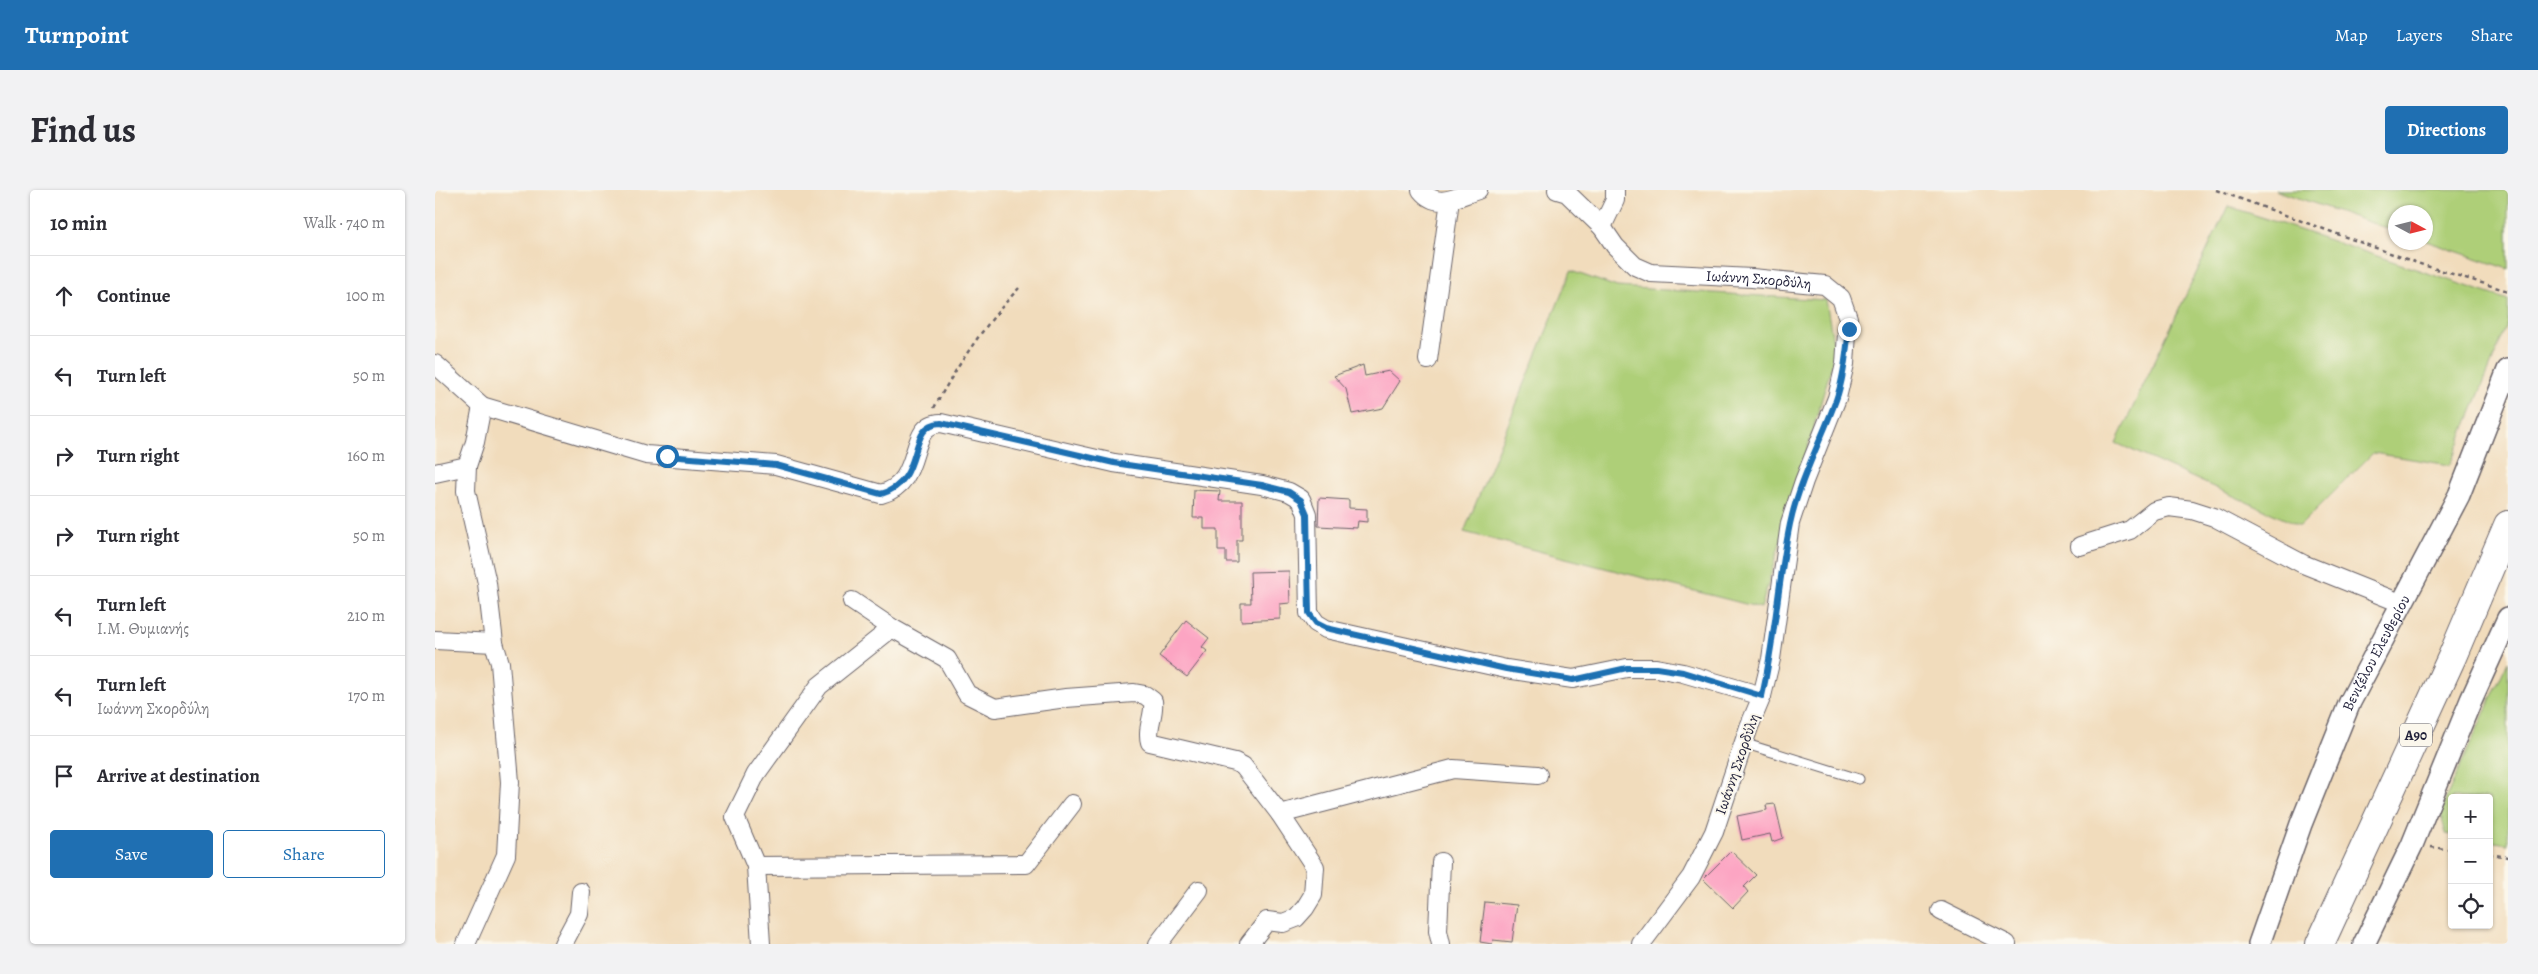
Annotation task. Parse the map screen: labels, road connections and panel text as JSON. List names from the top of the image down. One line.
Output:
{"streets":{"highway":["Α90"],"street":["Ιωάννη Σκορδύλη","Βενιζέλου Ελευθερίου"]},"north":"right","page":{"header":"Turnpoint","nav":["Map","Layers","Share"],"title":"Find us","buttons":["Directions",["Save","Share"]],"heading":["10 min","Walk · 740 m"],"list":[["Continue","100 m"],["Turn left","50 m"],["Turn right","160 m"],["Turn right","50 m"],["Turn left","Ι.Μ. Θυμιανής","210 m"],["Turn left","Ιωάννη Σκορδύλη","170 m"],"Arrive at destination"],"map_buttons":["+","−"]}}
